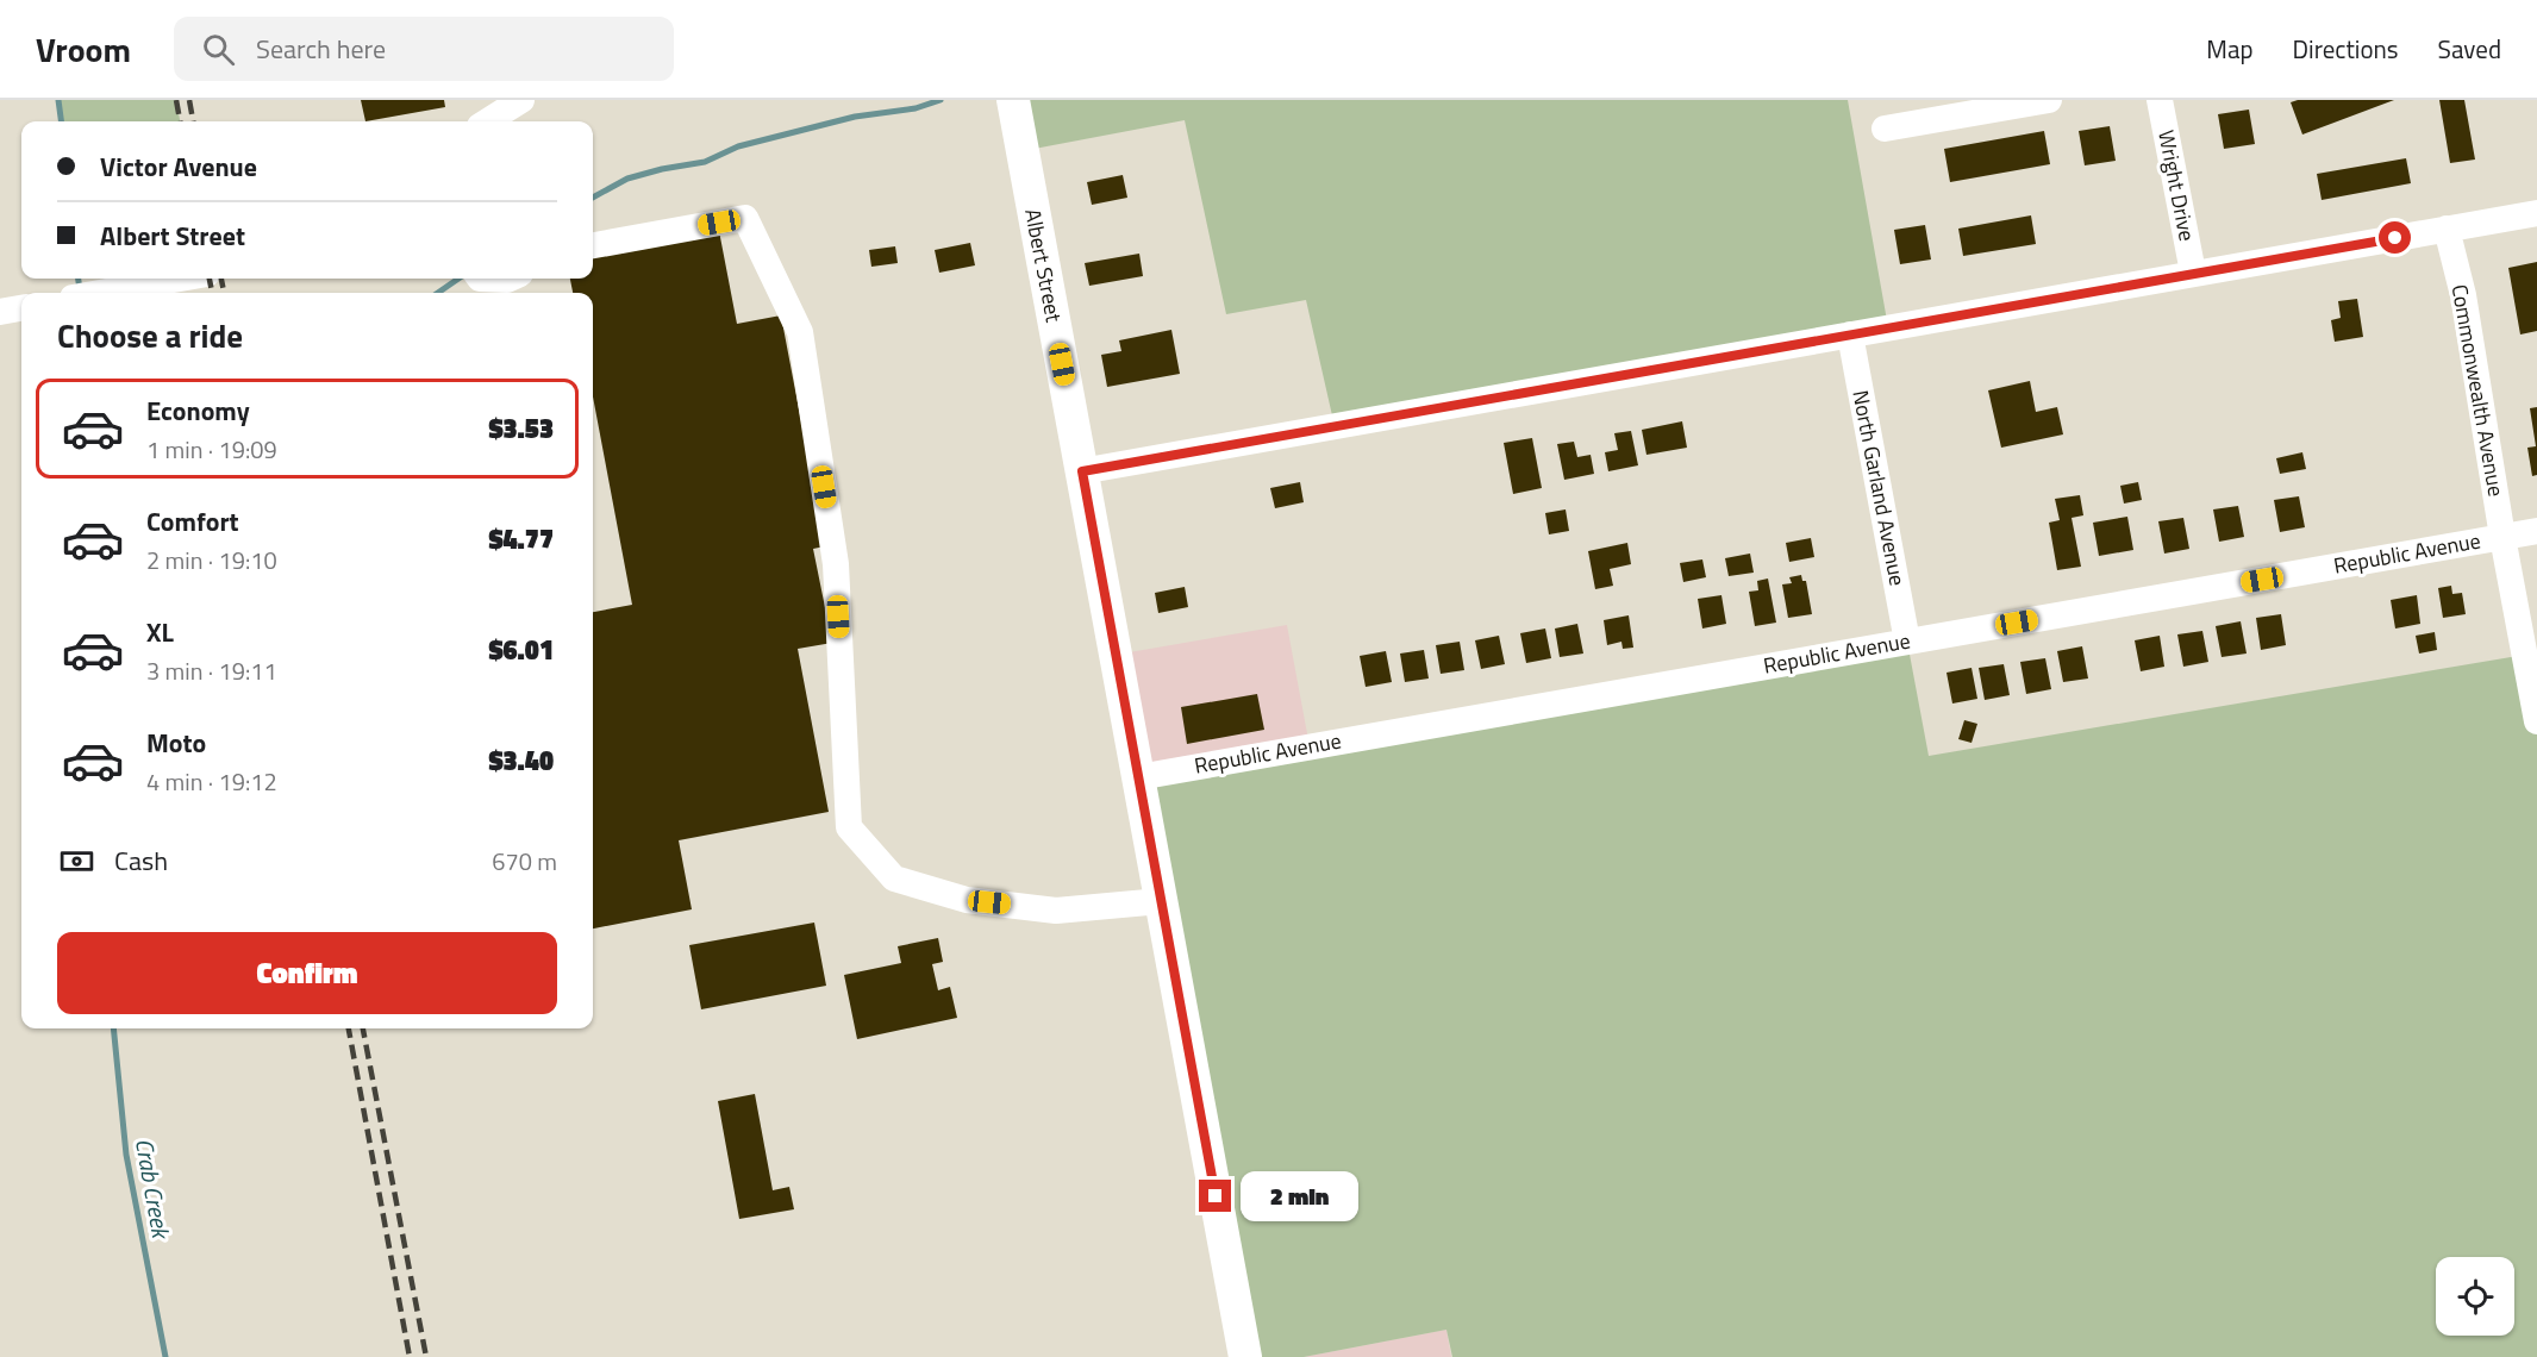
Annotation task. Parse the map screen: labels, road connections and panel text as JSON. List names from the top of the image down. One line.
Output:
{"streets":{"main road":["Albert Street"],"street":["Wright Drive","Commonwealth Avenue","North Garland Avenue","Republic Avenue"]},"crossings":[["Albert Street","Republic Avenue"],["Commonwealth Avenue","Republic Avenue"],["North Garland Avenue","Republic Avenue"]],"water":["Crab Creek"],"page":{"header":"Vroom","search":"Search here","nav":["Map","Directions","Saved"],"banner":["Victor Avenue","Albert Street"],"heading":"Choose a ride","list":[{"name":"Economy","note":"1 min · 19:09","value":"$3.53"},{"name":"Comfort","note":"2 min · 19:10","value":"$4.77"},{"name":"XL","note":"3 min · 19:11","value":"$6.01"},{"name":"Moto","note":"4 min · 19:12","value":"$3.40"}],"pay":["Cash","670 m"],"buttons":"Confirm","bubble":"2 min"}}
